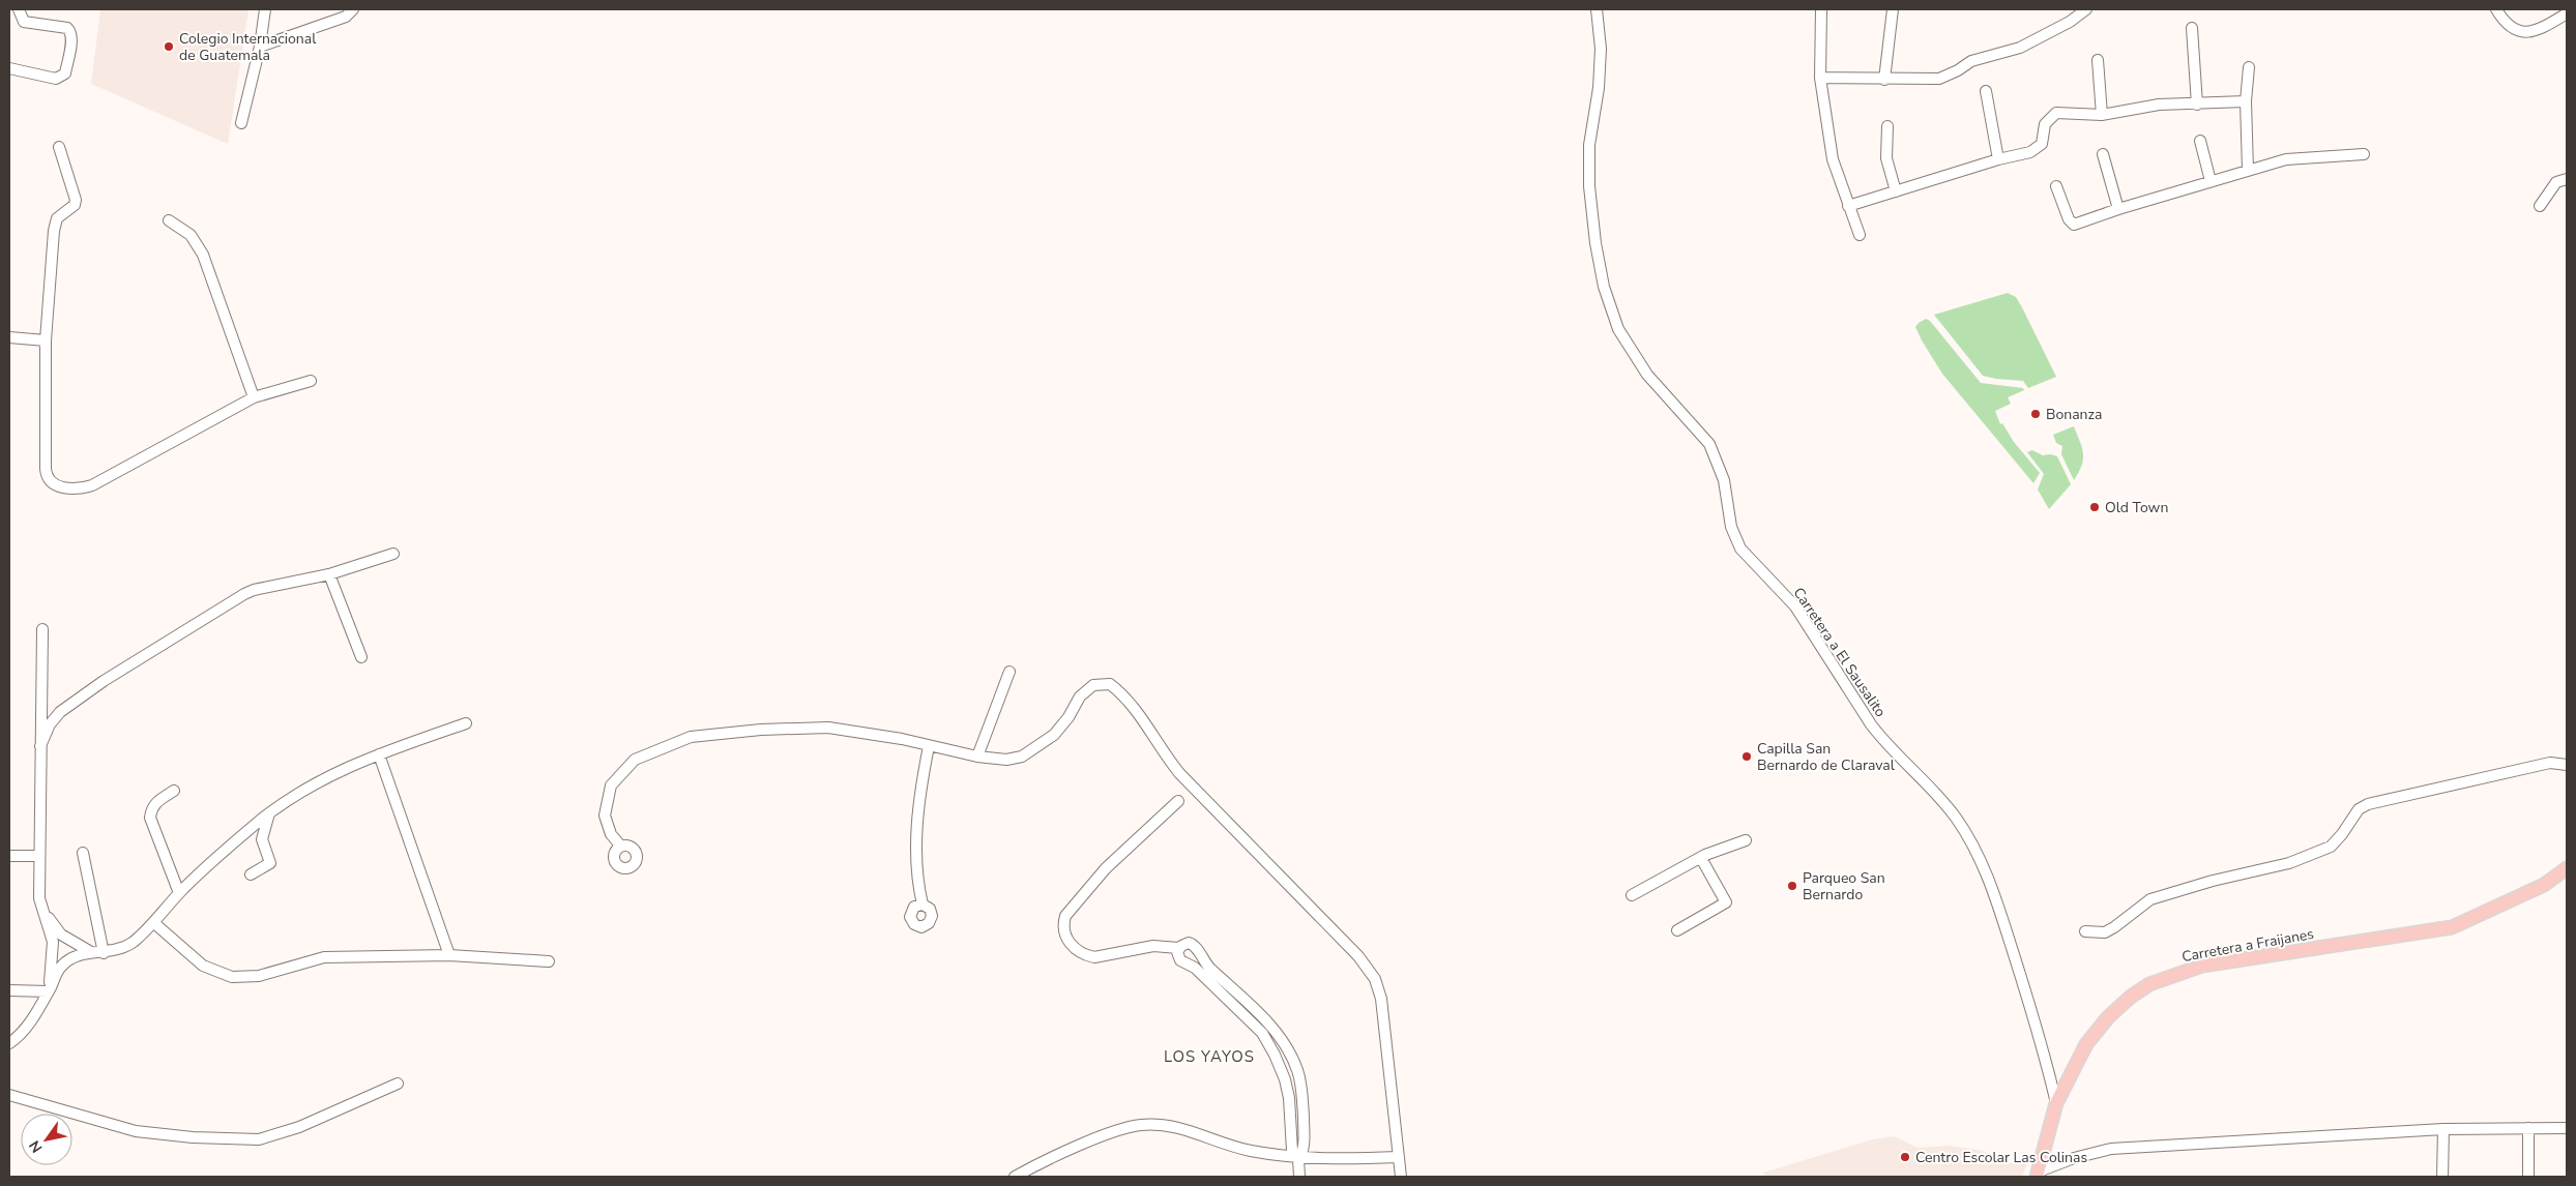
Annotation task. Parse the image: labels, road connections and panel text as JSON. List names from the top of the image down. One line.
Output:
{"streets":{"main road":["Carretera a Fraijanes"],"street":["Carretera a El Sausalito"]},"crossings":[["Carretera a El Sausalito","Carretera a Fraijanes"]],"districts":["LOS YAYOS"],"places":["Colegio Internacional de Guatemala","Bonanza","Old Town","Capilla San Bernardo de Claraval","Parqueo San Bernardo","Centro Escolar Las Colinas"],"north":"bottom left"}
